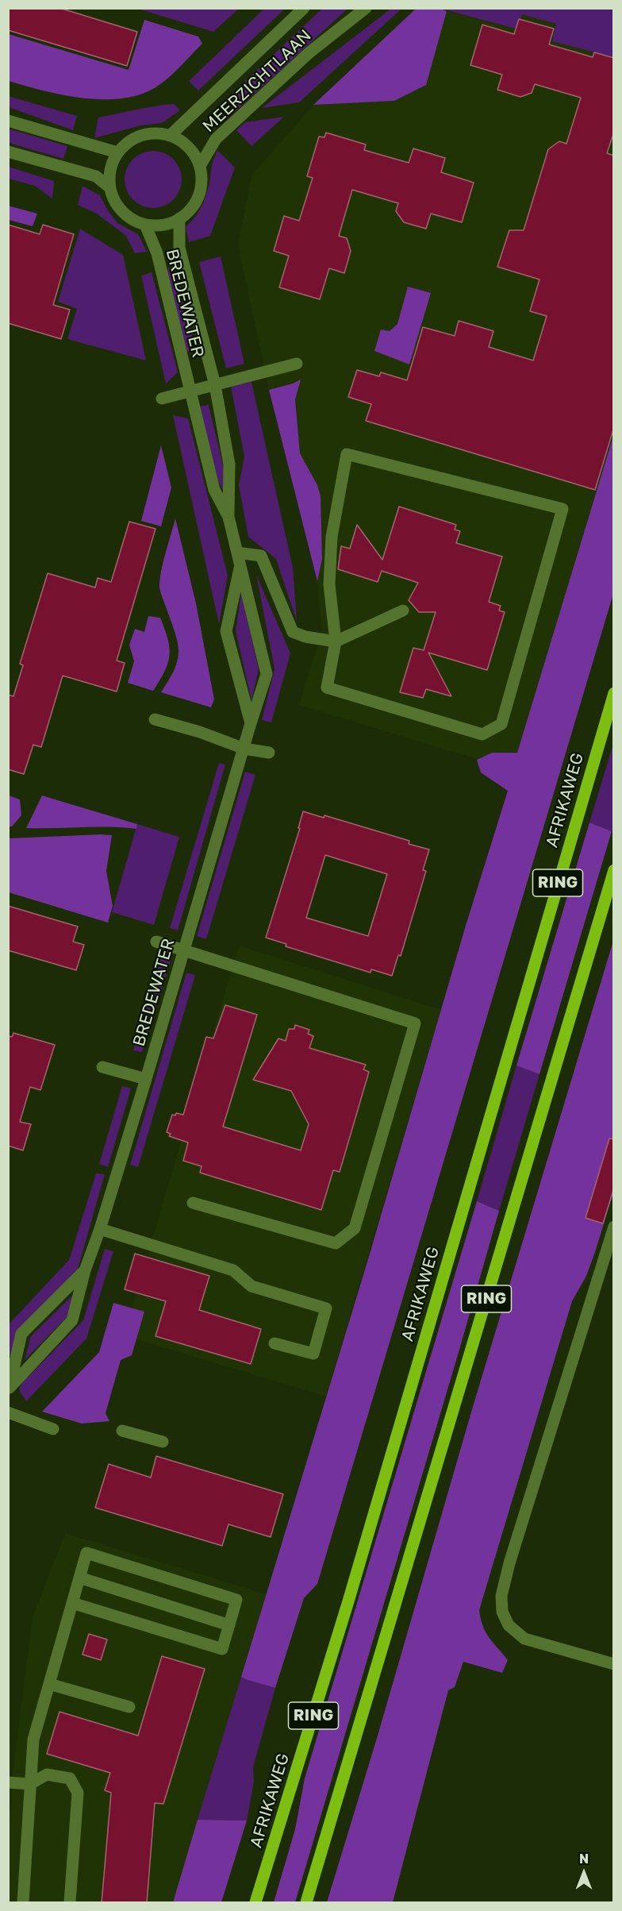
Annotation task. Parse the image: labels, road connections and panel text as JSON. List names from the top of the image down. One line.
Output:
{"streets":{"main road":["AFRIKAWEG","RING"],"street":["MEERZICHTLAAN","BREDEWATER"]},"crossings":[["MEERZICHTLAAN","BREDEWATER"]],"north":"top"}
